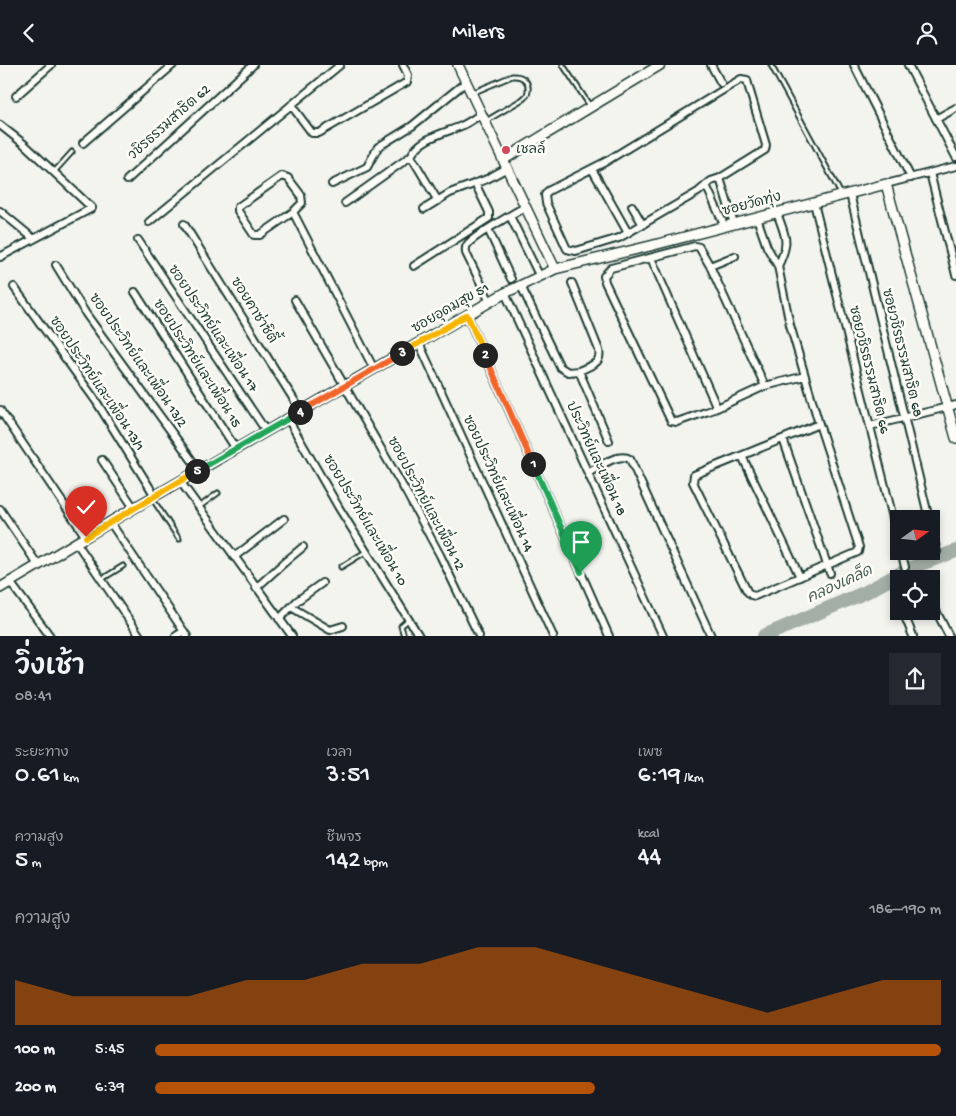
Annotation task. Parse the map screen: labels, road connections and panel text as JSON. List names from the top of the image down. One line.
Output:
{"streets":{"street":["วชิรธรรมสาธิต 62","ซอยวัดทุ่ง","ซอยอุดมสุข 51","ซอยคาซ่าซิตี้","ซอยประวิทย์และเพื่อน 17","ซอยวชิรธรรมสาธิต 68","ซอยประวิทย์และเพื่อน 13/2","ซอยประวิทย์และเพื่อน 15","ซอยวชิรธรรมสาธิต 66","ซอยประวิทย์และเพื่อน 13/1","ประวิทย์และเพื่อน 18","ซอยประวิทย์และเพื่อน 14","ซอยประวิทย์และเพื่อน 12","ซอยประวิทย์และเพื่อน 10"]},"crossings":[["ซอยวัดทุ่ง","ซอยอุดมสุข 51"],["ซอยวัดทุ่ง","ซอยวชิรธรรมสาธิต 68"],["ซอยวัดทุ่ง","ซอยวชิรธรรมสาธิต 66"],["ซอยอุดมสุข 51","ซอยคาซ่าซิตี้"],["ซอยอุดมสุข 51","ซอยประวิทย์และเพื่อน 17"],["ซอยอุดมสุข 51","ซอยประวิทย์และเพื่อน 13/2"],["ซอยอุดมสุข 51","ซอยประวิทย์และเพื่อน 15"],["ซอยอุดมสุข 51","ซอยประวิทย์และเพื่อน 13/1"],["ซอยอุดมสุข 51","ประวิทย์และเพื่อน 18"],["ซอยอุดมสุข 51","ซอยประวิทย์และเพื่อน 14"],["ซอยอุดมสุข 51","ซอยประวิทย์และเพื่อน 12"],["ซอยอุดมสุข 51","ซอยประวิทย์และเพื่อน 10"]],"water":["คลองเคล็ด"],"places":["เชลล์"],"north":"right","page":{"header":"Milers","pins":["3","2","4","1","5"],"heading":["วิ่งเช้า","08:41"],"stats":[["ระยะทาง","0.61 km"],["เวลา","3:51"],["เพซ","6:19 /km"],["ความสูง","5 m"],["ชีพจร","142 bpm"],["kcal","44"]],"chart":["ความสูง","186–190 m"],"list":[{"name":"100 m","note":"5:45"},{"name":"200 m","note":"6:39"}]}}
